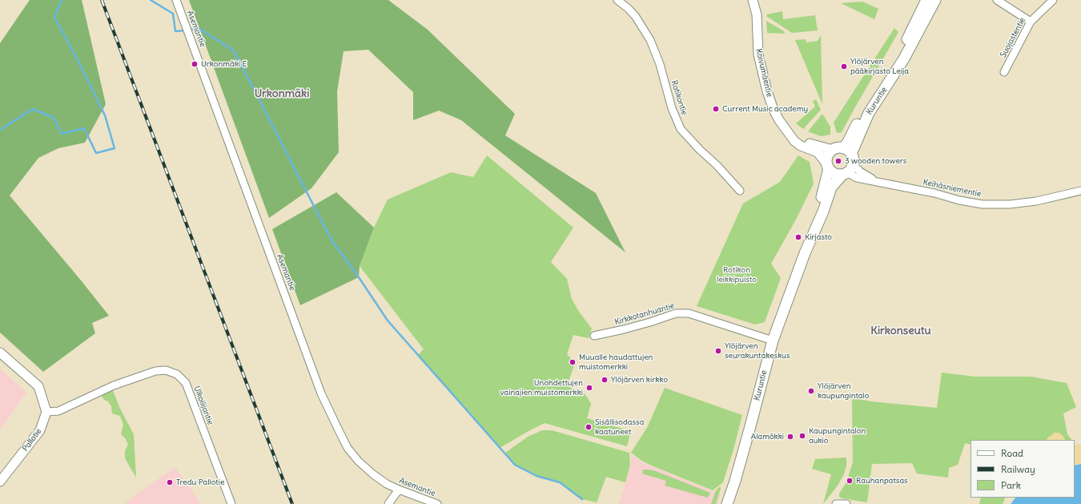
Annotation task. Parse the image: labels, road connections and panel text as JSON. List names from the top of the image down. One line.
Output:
{"streets":{"main road":["Kuruntie"],"street":["Asemantie","Suojastentie","Koivumäentie","Rotikontie","Keihäsniementie","Kirkkotanhuantie","Ulkoilijantie","Pallotie"]},"crossings":[["Koivumäentie","Kuruntie"],["Koivumäentie","Keihäsniementie"],["Kuruntie","Keihäsniementie"],["Kuruntie","Kirkkotanhuantie"],["Ulkoilijantie","Pallotie"]],"districts":["Urkonmäki","Kirkonseutu"],"parks":["Rotikon leikkipuisto"],"places":["Urkonmäki E","Ylöjärven pääkirjasto Leija","Current Music academy","3 wooden towers","Kirjasto","Ylöjärven seurakuntakeskus","Muualle haudattujen muistomerkki","Ylöjärven kirkko","Unohdettujen vainajien muistomerkki","Ylöjärven kaupungintalo","Sisällisodassa kaatuneet","Kaupungintalon aukio","Alamökki","Rauhanpatsas","Tredu Pallotie"],"legend":["Road","Railway","Park"]}
